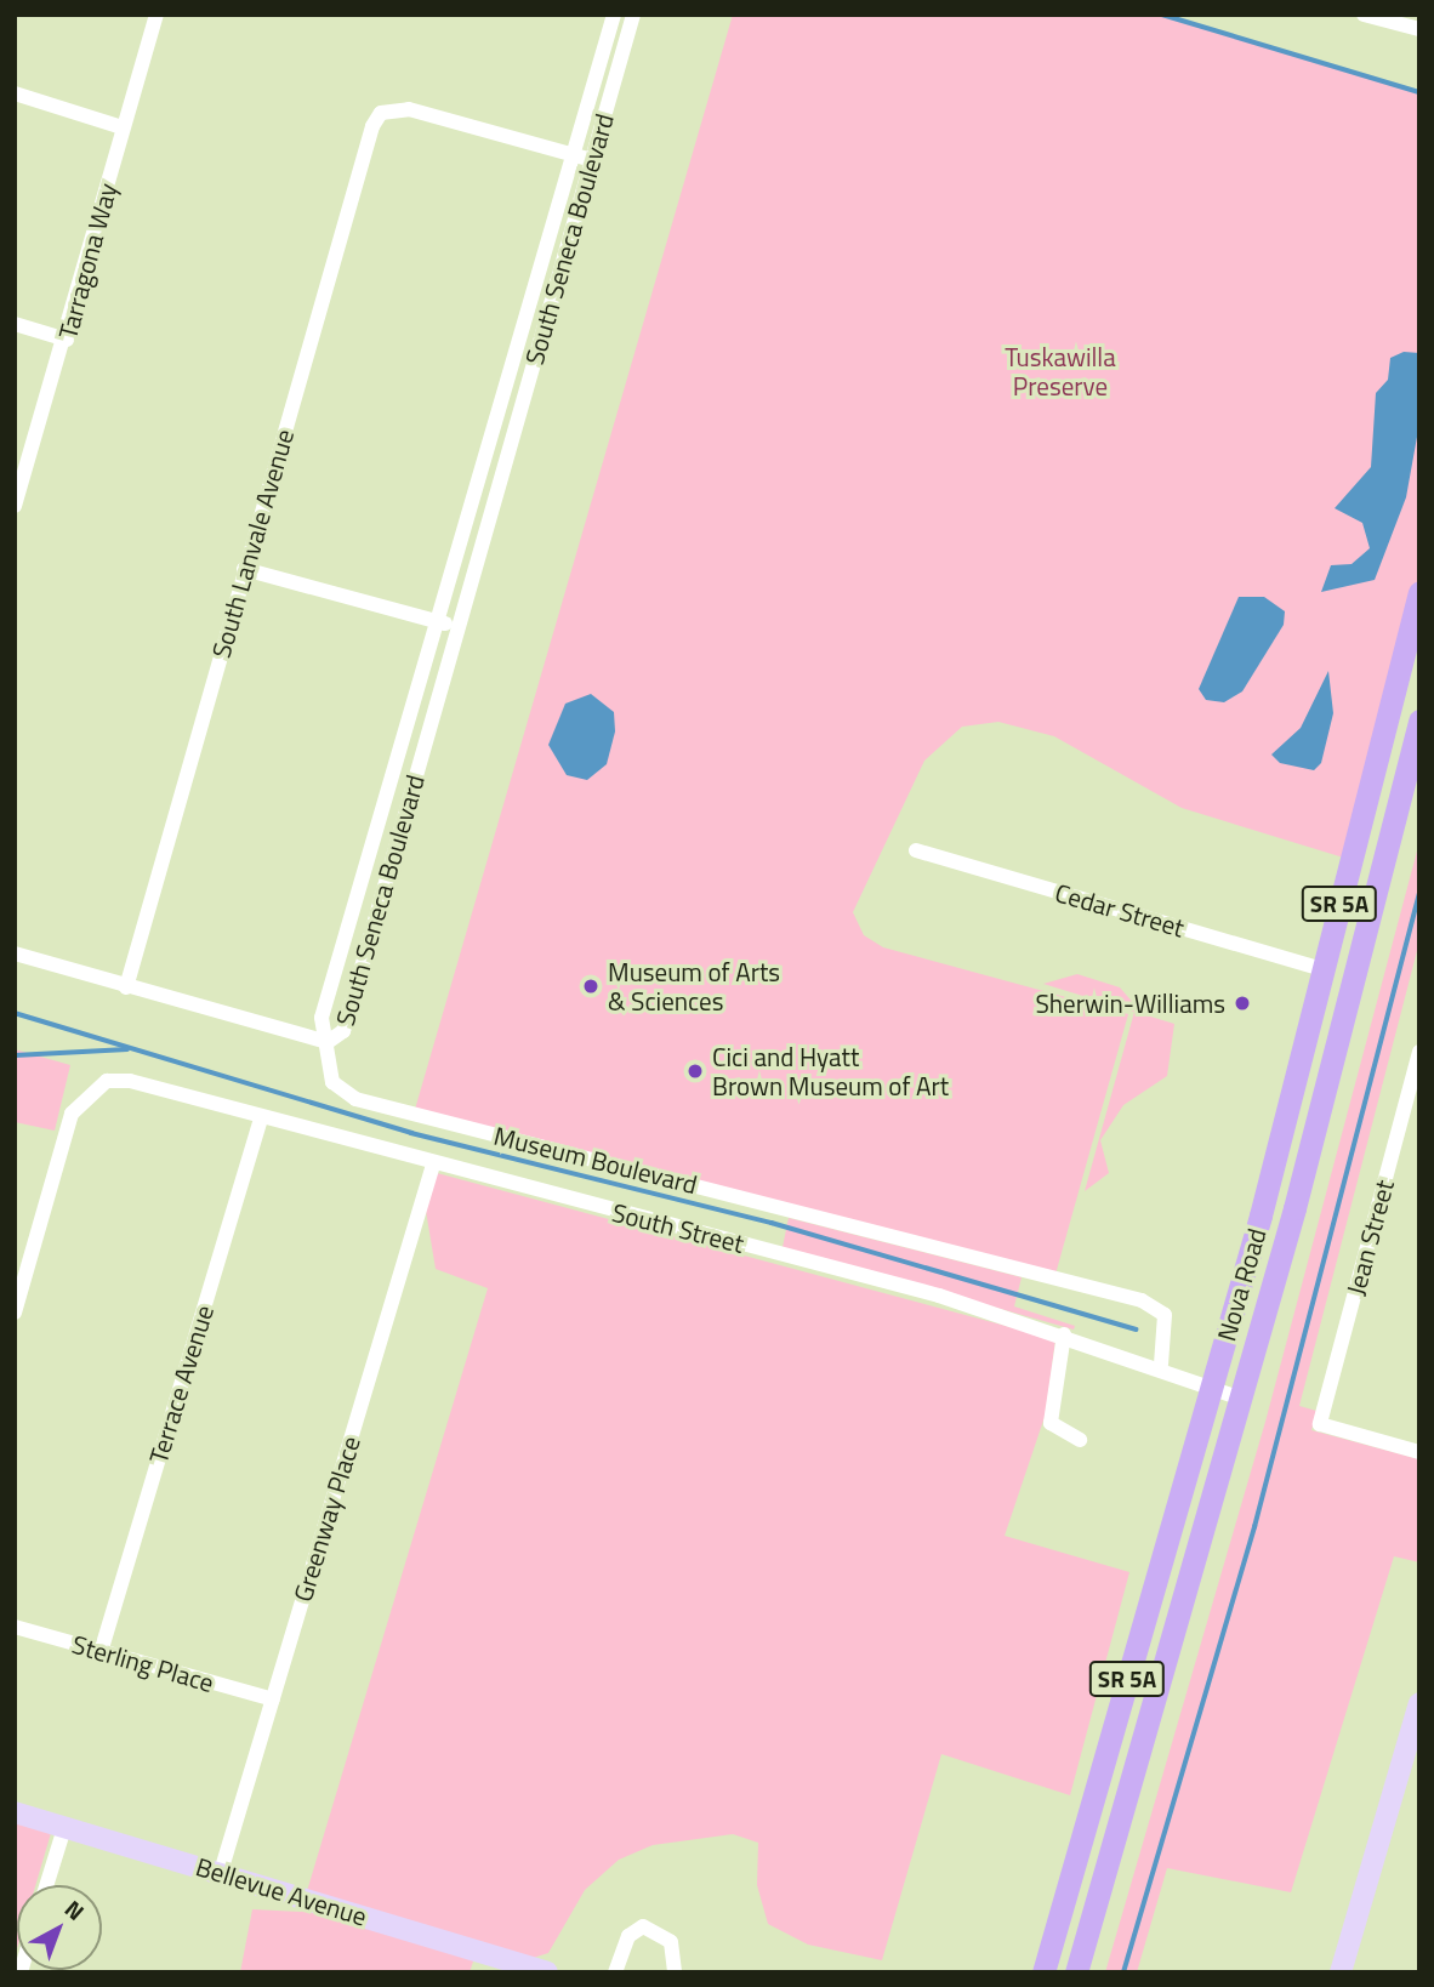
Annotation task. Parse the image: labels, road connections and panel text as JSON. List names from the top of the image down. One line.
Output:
{"streets":{"main road":["SR 5A","Nova Road"],"street":["South Seneca Boulevard","Tarragona Way","South Lanvale Avenue","Cedar Street","Museum Boulevard","South Street","Jean Street","Terrace Avenue","Greenway Place","Sterling Place","Bellevue Avenue"]},"crossings":[["South Seneca Boulevard","South Lanvale Avenue"],["South Seneca Boulevard","Museum Boulevard"],["Cedar Street","Nova Road"],["Museum Boulevard","South Street"],["South Street","Nova Road"],["South Street","Terrace Avenue"],["South Street","Greenway Place"],["Terrace Avenue","Sterling Place"],["Greenway Place","Sterling Place"],["Greenway Place","Bellevue Avenue"]],"parks":["Tuskawilla Preserve"],"places":["Museum of Arts & Sciences","Sherwin-Williams","Cici and Hyatt Brown Museum of Art"],"north":"top right"}
